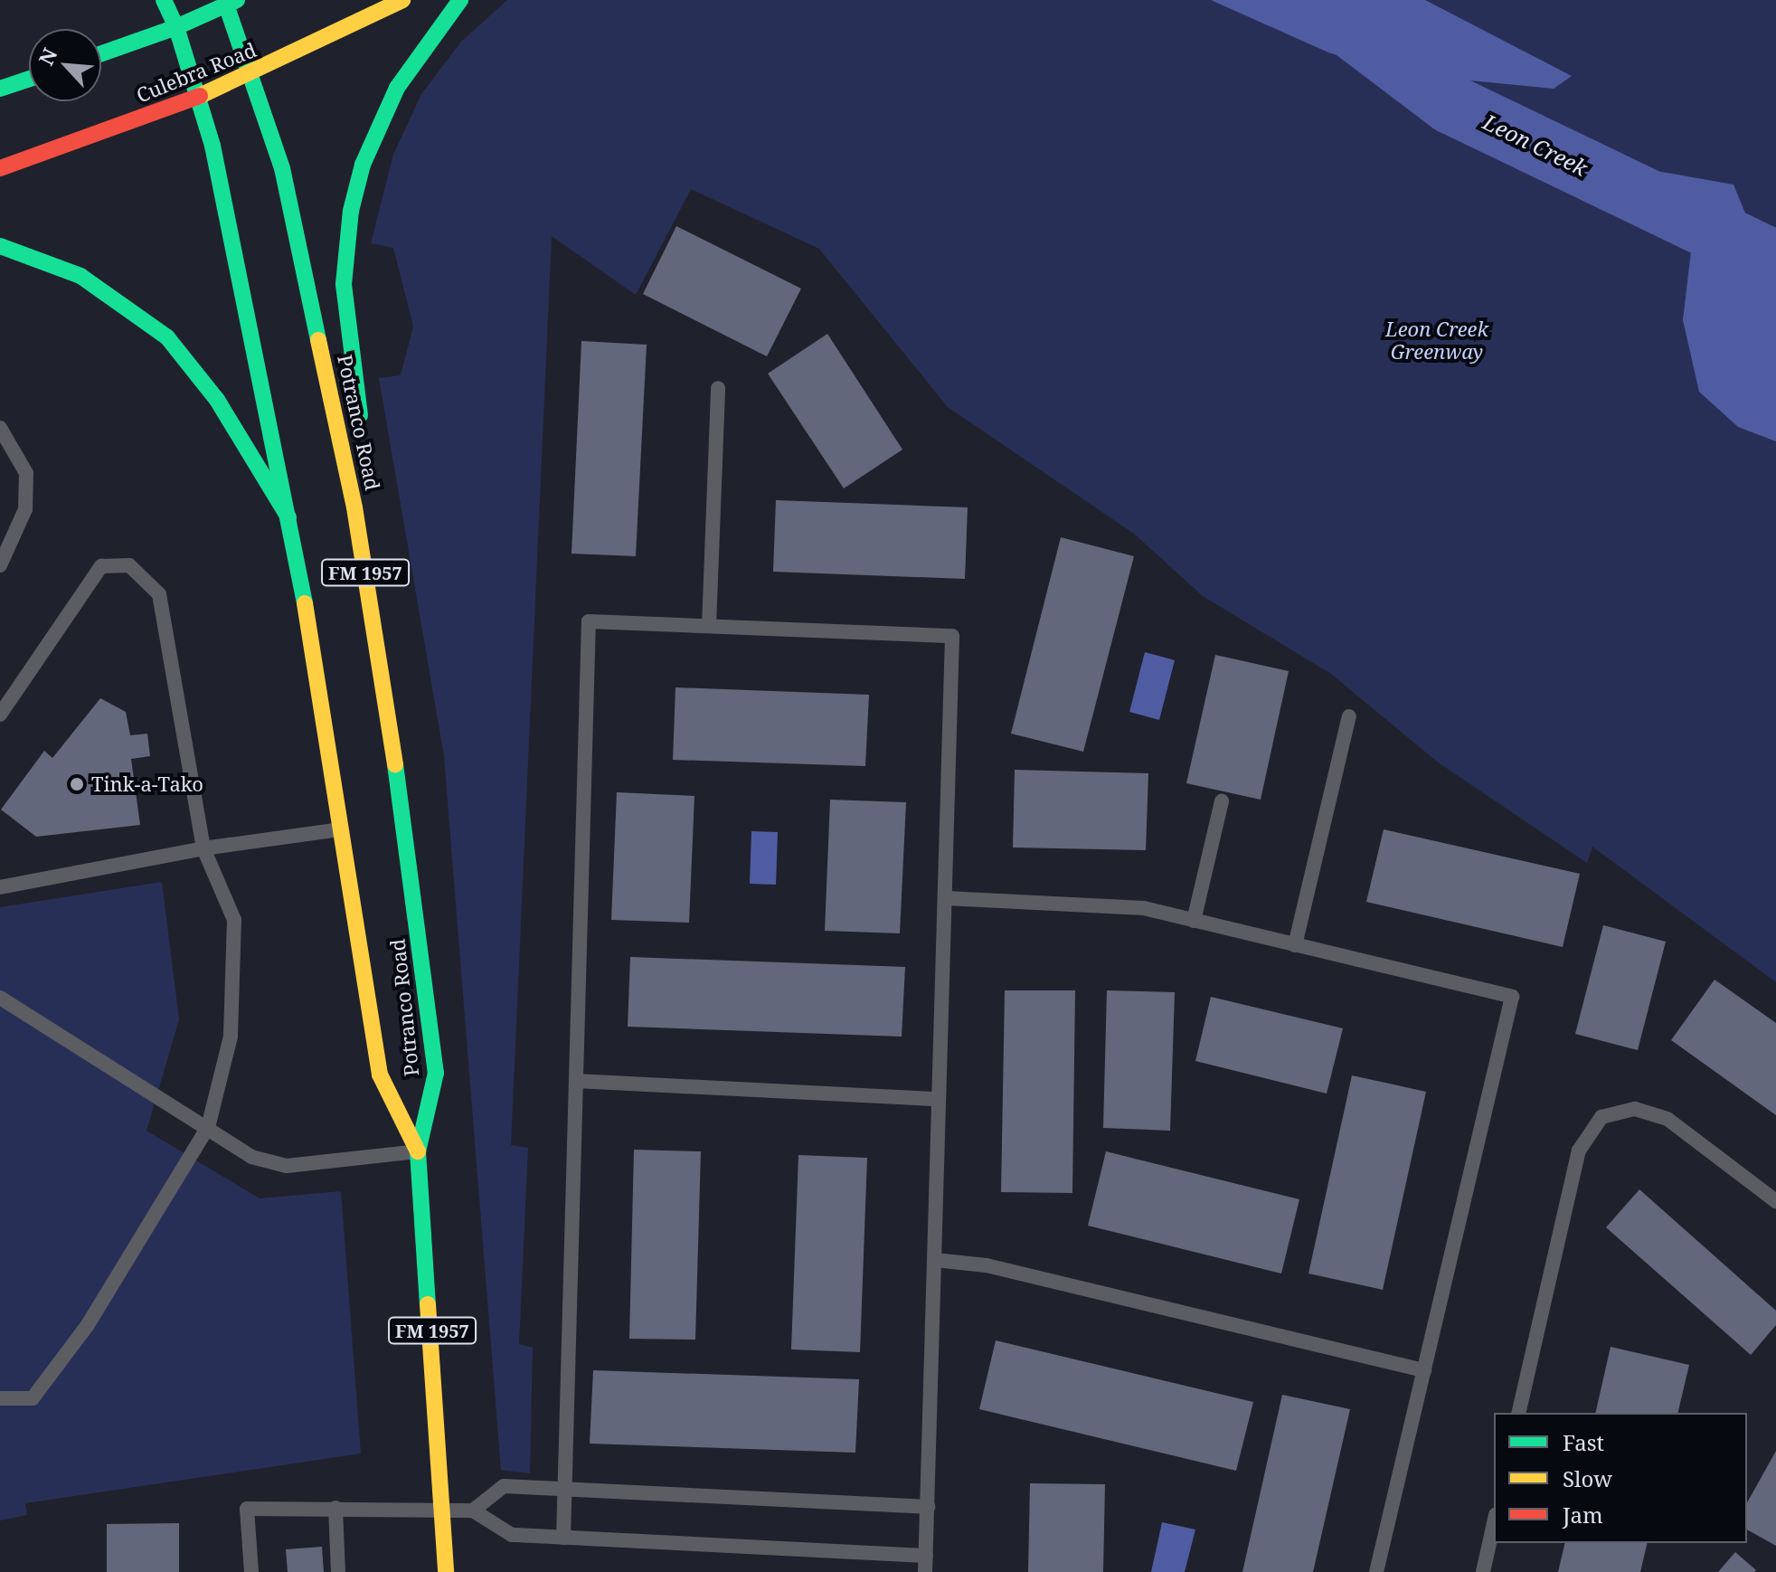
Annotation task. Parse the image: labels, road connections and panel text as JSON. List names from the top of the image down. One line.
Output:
{"streets":{"main road":["Culebra Road","Potranco Road","FM 1957"]},"crossings":[["Culebra Road","Potranco Road"],["Potranco Road","FM 1957"]],"water":["Leon Creek"],"parks":["Leon Creek Greenway"],"places":["Tink-a-Tako"],"legend":["Fast","Slow","Jam"],"north":"top left"}
